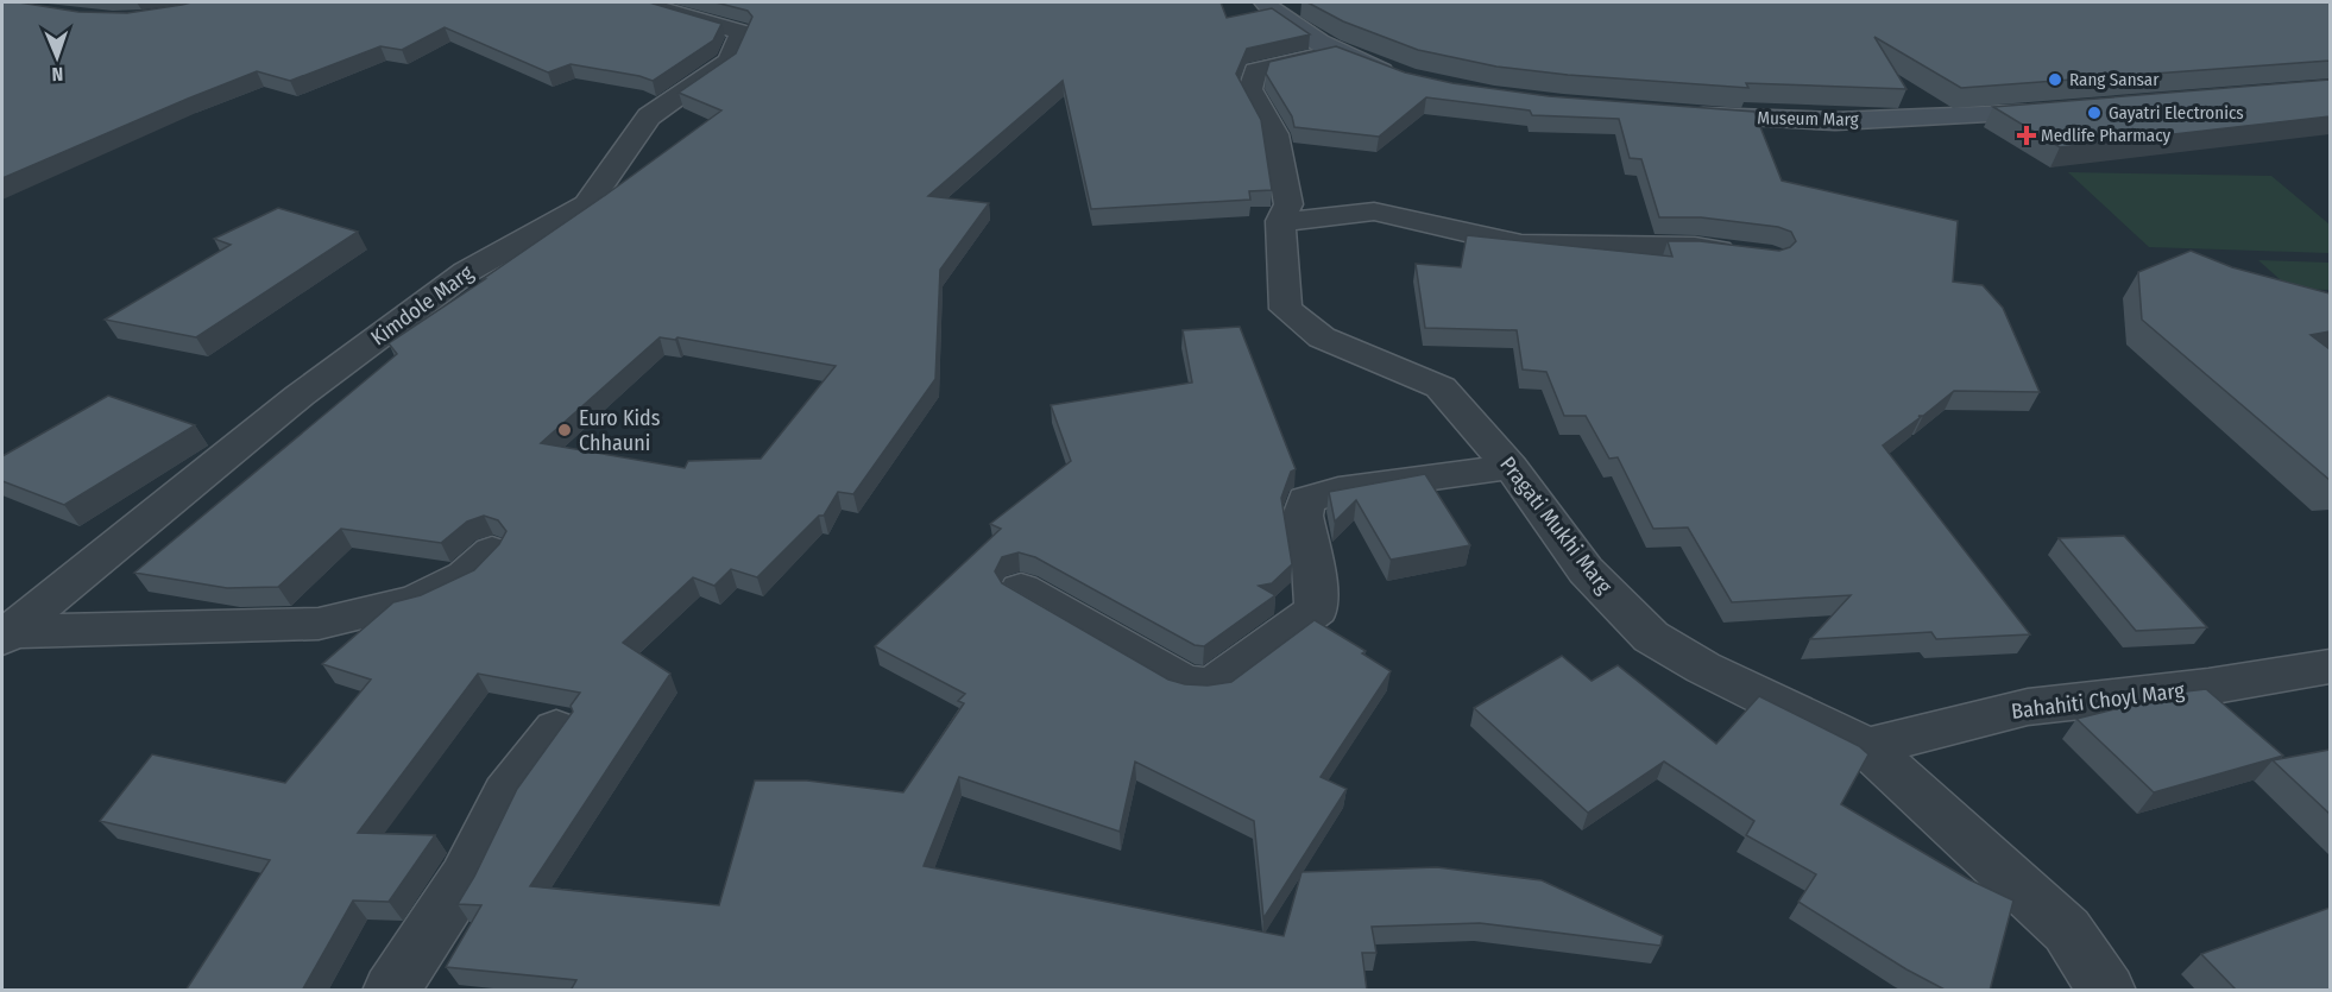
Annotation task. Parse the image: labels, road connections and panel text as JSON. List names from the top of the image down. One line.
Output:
{"streets":{"main road":["Museum Marg"],"street":["Kimdole Marg","Pragati Mukhi Marg","Bahahiti Choyl Marg"]},"crossings":[["Pragati Mukhi Marg","Bahahiti Choyl Marg"]],"places":{"other":["Rang Sansar","Gayatri Electronics","Euro Kids Chhauni"],"health":["Medlife Pharmacy"]},"north":"bottom"}
